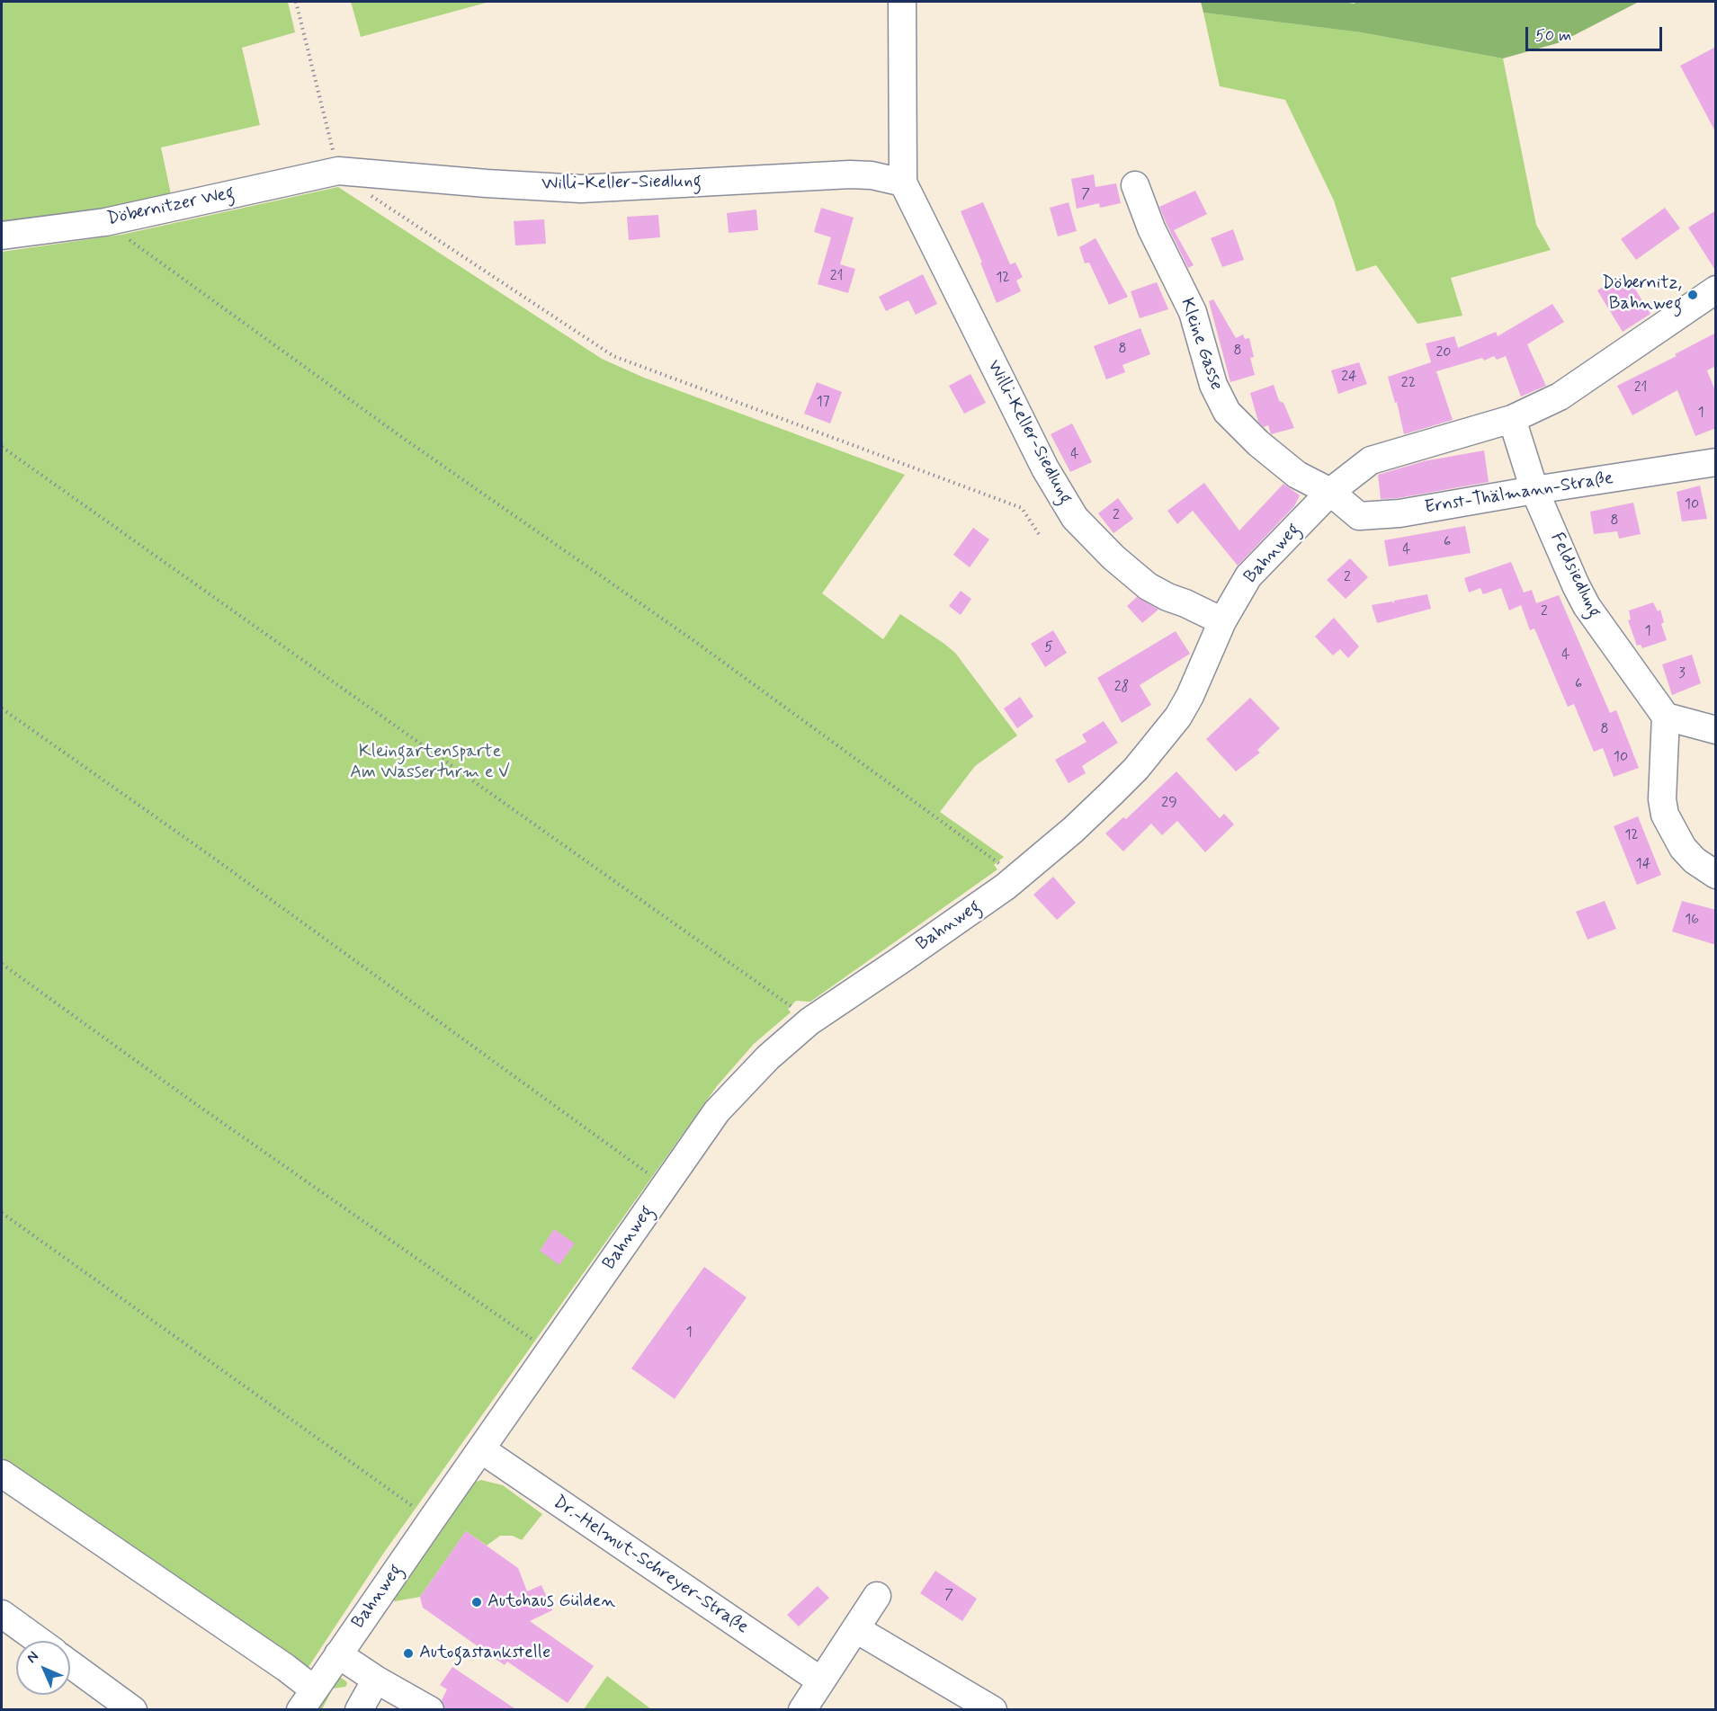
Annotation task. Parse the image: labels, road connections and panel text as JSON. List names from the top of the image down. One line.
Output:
{"streets":{"street":["Willi-Keller-Siedlung","Döbernitzer Weg","Kleine Gasse","Ernst-Thälmann-Straße","Bahnweg","Feldsiedlung","Dr.-Helmut-Schreyer-Straße"]},"crossings":[["Willi-Keller-Siedlung","Döbernitzer Weg"],["Willi-Keller-Siedlung","Bahnweg"],["Kleine Gasse","Ernst-Thälmann-Straße"],["Kleine Gasse","Bahnweg"],["Ernst-Thälmann-Straße","Bahnweg"],["Ernst-Thälmann-Straße","Feldsiedlung"],["Bahnweg","Feldsiedlung"],["Bahnweg","Dr.-Helmut-Schreyer-Straße"]],"parks":["Kleingartensparte Am Wasserturm e V"],"places":["Döbernitz, Bahnweg","Autohaus Gülden","Autogastankstelle"],"house_numbers":["7","21","12","8","8","20","24","22","21","17","1","4","10","2","8","6","4","2","2","1","5","4","3","6","28","8","10","29","12","14","16","1","7"],"scale_bar":"50 m","north":"top left"}
